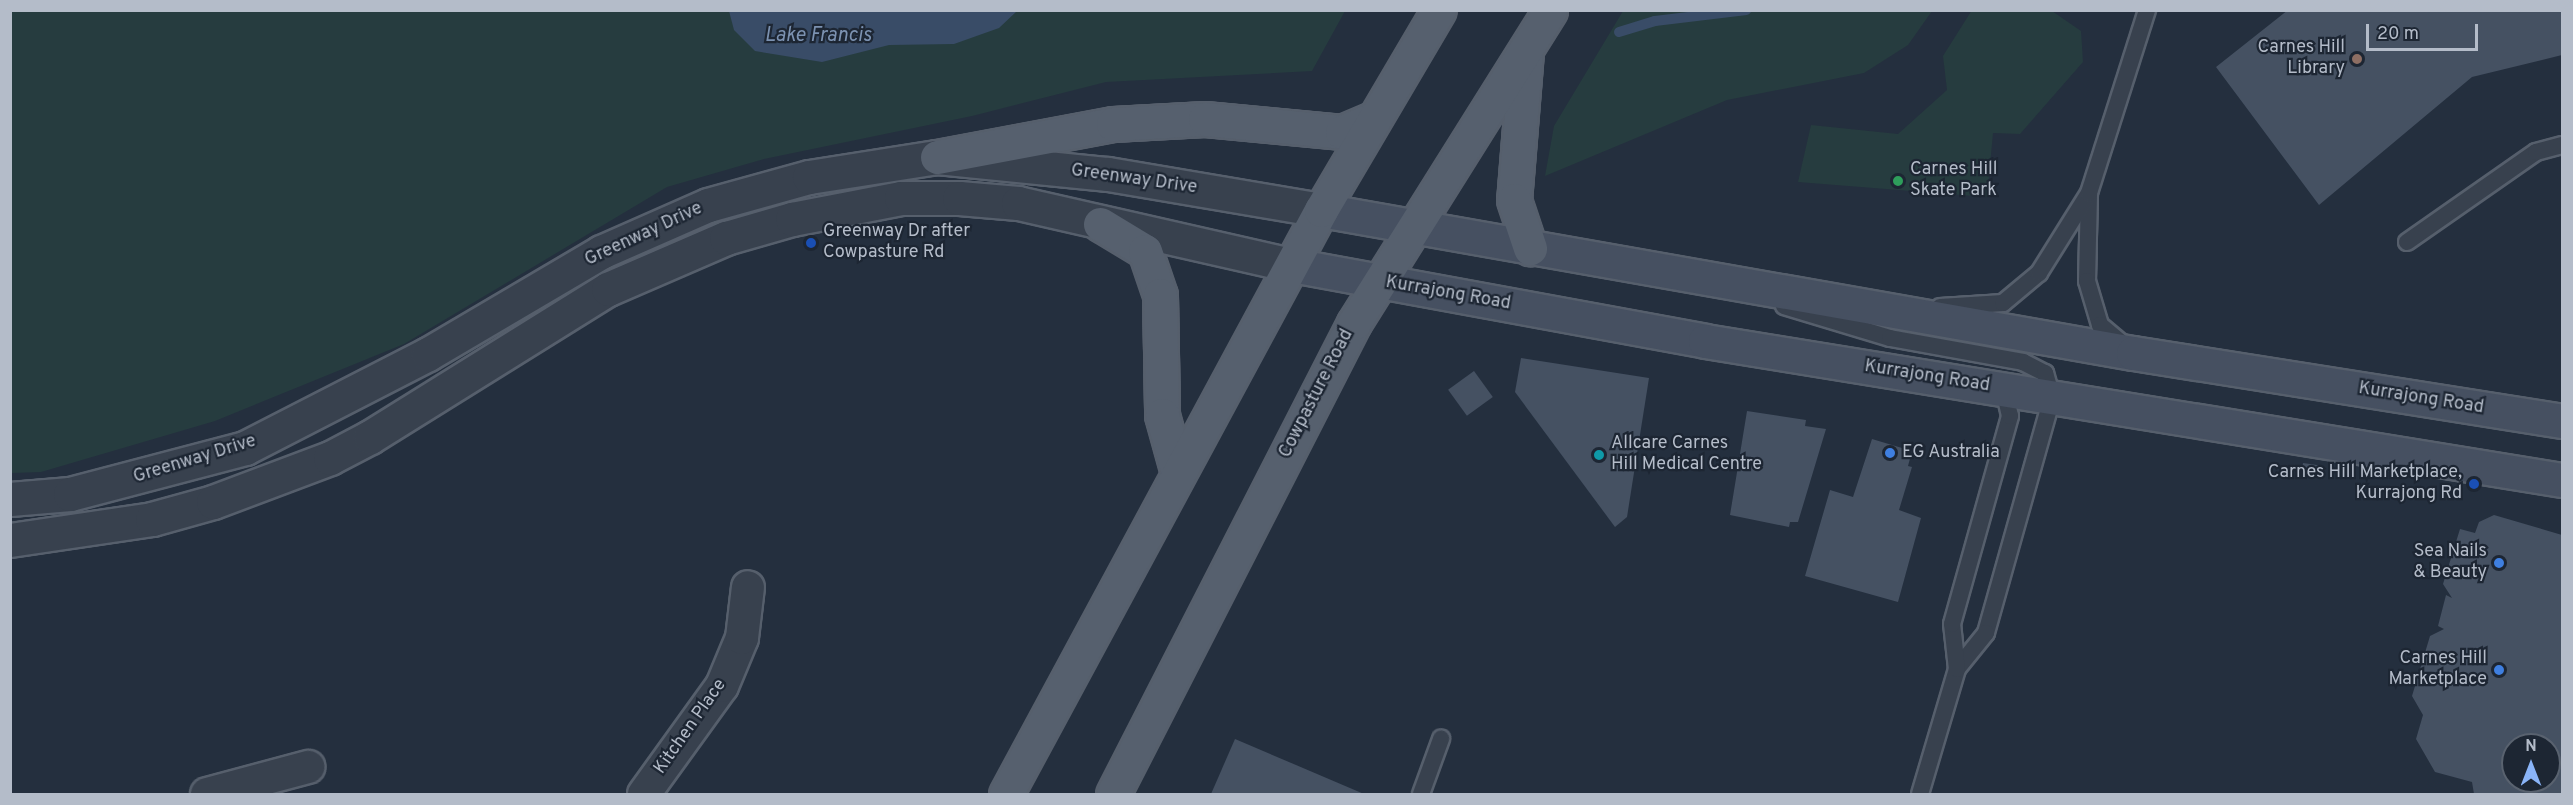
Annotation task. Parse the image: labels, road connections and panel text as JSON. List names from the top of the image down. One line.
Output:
{"streets":{"main road":["Kurrajong Road","Cowpasture Road"],"street":["Greenway Drive","Kitchen Place"]},"crossings":[["Greenway Drive","Kurrajong Road"],["Kurrajong Road","Cowpasture Road"]],"water":["Lake Francis"],"places":["Carnes Hill Library","Carnes Hill Skate Park","Greenway Dr after Cowpasture Rd","EG Australia","Allcare Carnes Hill Medical Centre","Carnes Hill Marketplace, Kurrajong Rd","Sea Nails & Beauty","Carnes Hill Marketplace"],"scale_bar":"20 m","north":"top"}
